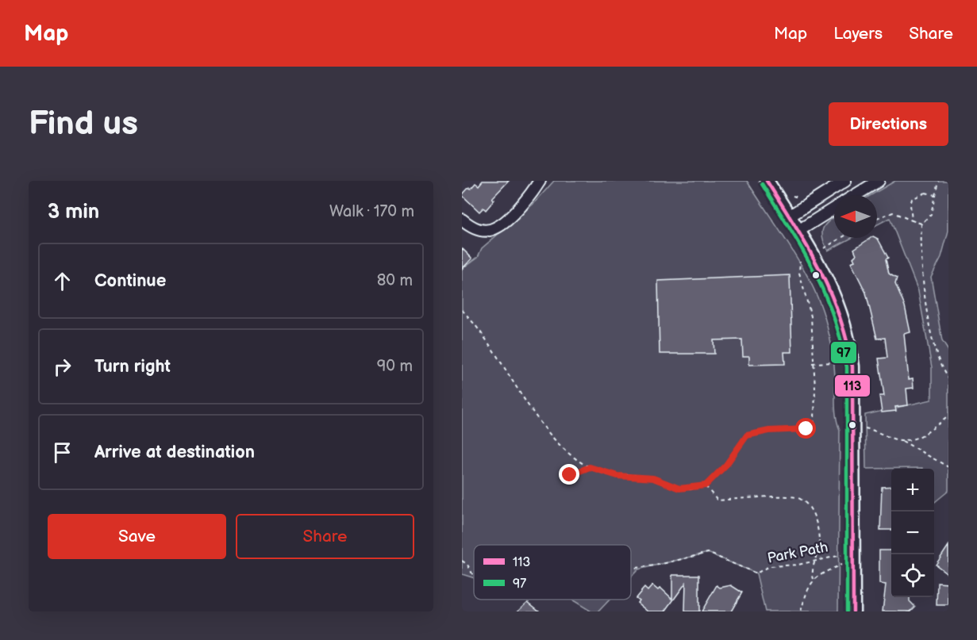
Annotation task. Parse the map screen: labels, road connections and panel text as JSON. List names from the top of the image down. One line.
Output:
{"streets":{"path":["Park Path"]},"lines":["transit line 113","transit line 97"],"legend":["113","97"],"north":"left","page":{"header":"Map","nav":["Map","Layers","Share"],"buttons":["Directions",["Save","Share"]],"title":"Find us","heading":["3 min","Walk · 170 m"],"list":[["Continue","80 m"],["Turn right","90 m"],"Arrive at destination"],"map_buttons":["+","−"]}}
